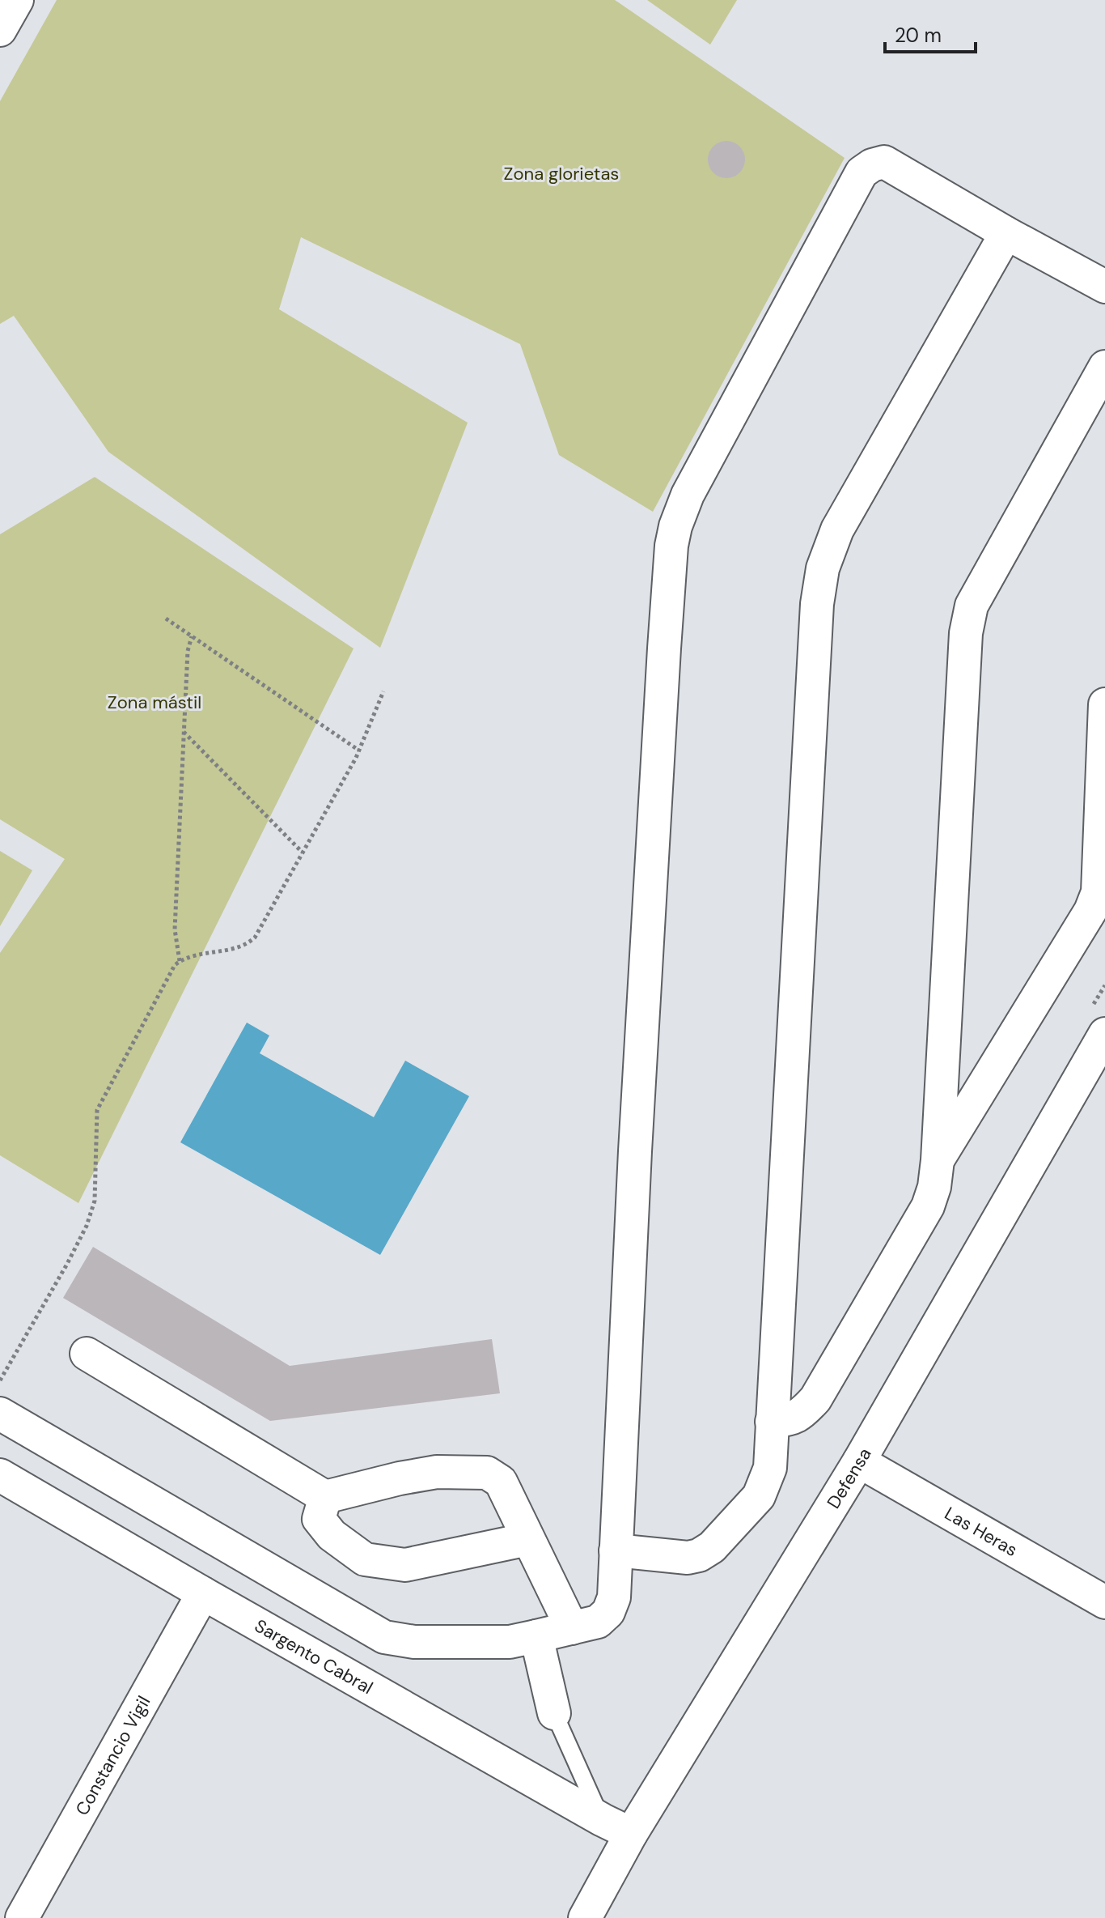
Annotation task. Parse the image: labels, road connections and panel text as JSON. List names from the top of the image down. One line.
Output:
{"streets":{"street":["Defensa","Las Heras","Sargento Cabral","Constancio Vigil"]},"crossings":[["Defensa","Las Heras"],["Defensa","Sargento Cabral"],["Sargento Cabral","Constancio Vigil"]],"parks":["Zona glorietas","Zona mástil"],"scale_bar":"20 m"}
